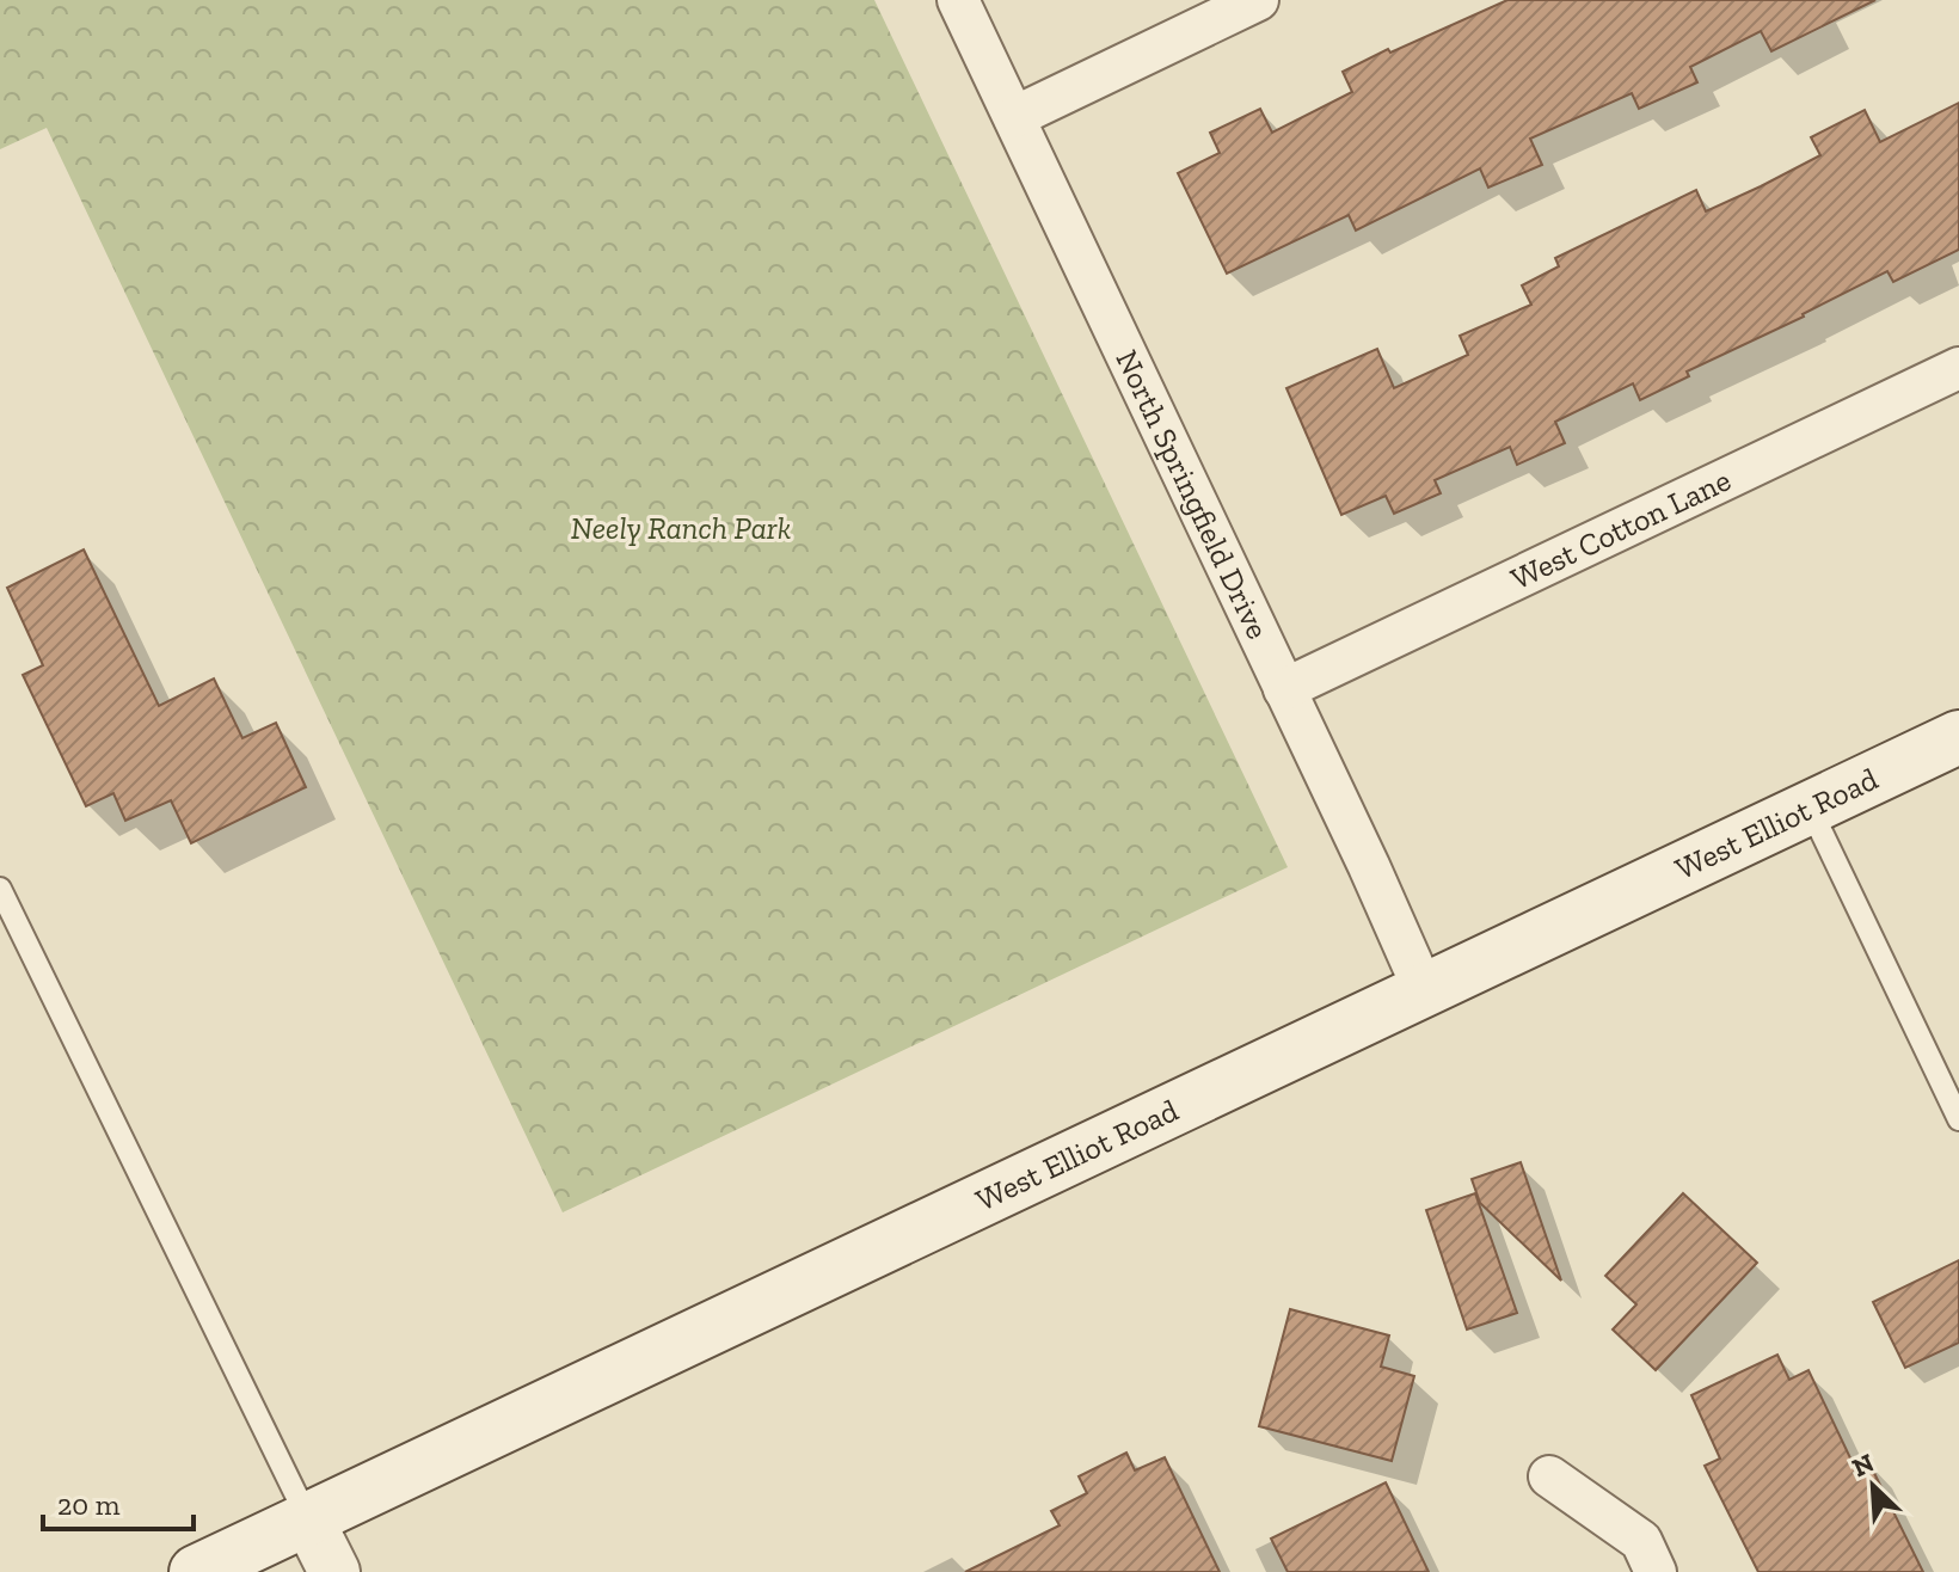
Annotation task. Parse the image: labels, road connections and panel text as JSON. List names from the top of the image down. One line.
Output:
{"streets":{"main road":["West Elliot Road"],"street":["North Springfield Drive","West Cotton Lane"]},"crossings":[["North Springfield Drive","West Cotton Lane"],["North Springfield Drive","West Elliot Road"]],"parks":["Neely Ranch Park"],"scale_bar":"20 m","north":"top left"}
